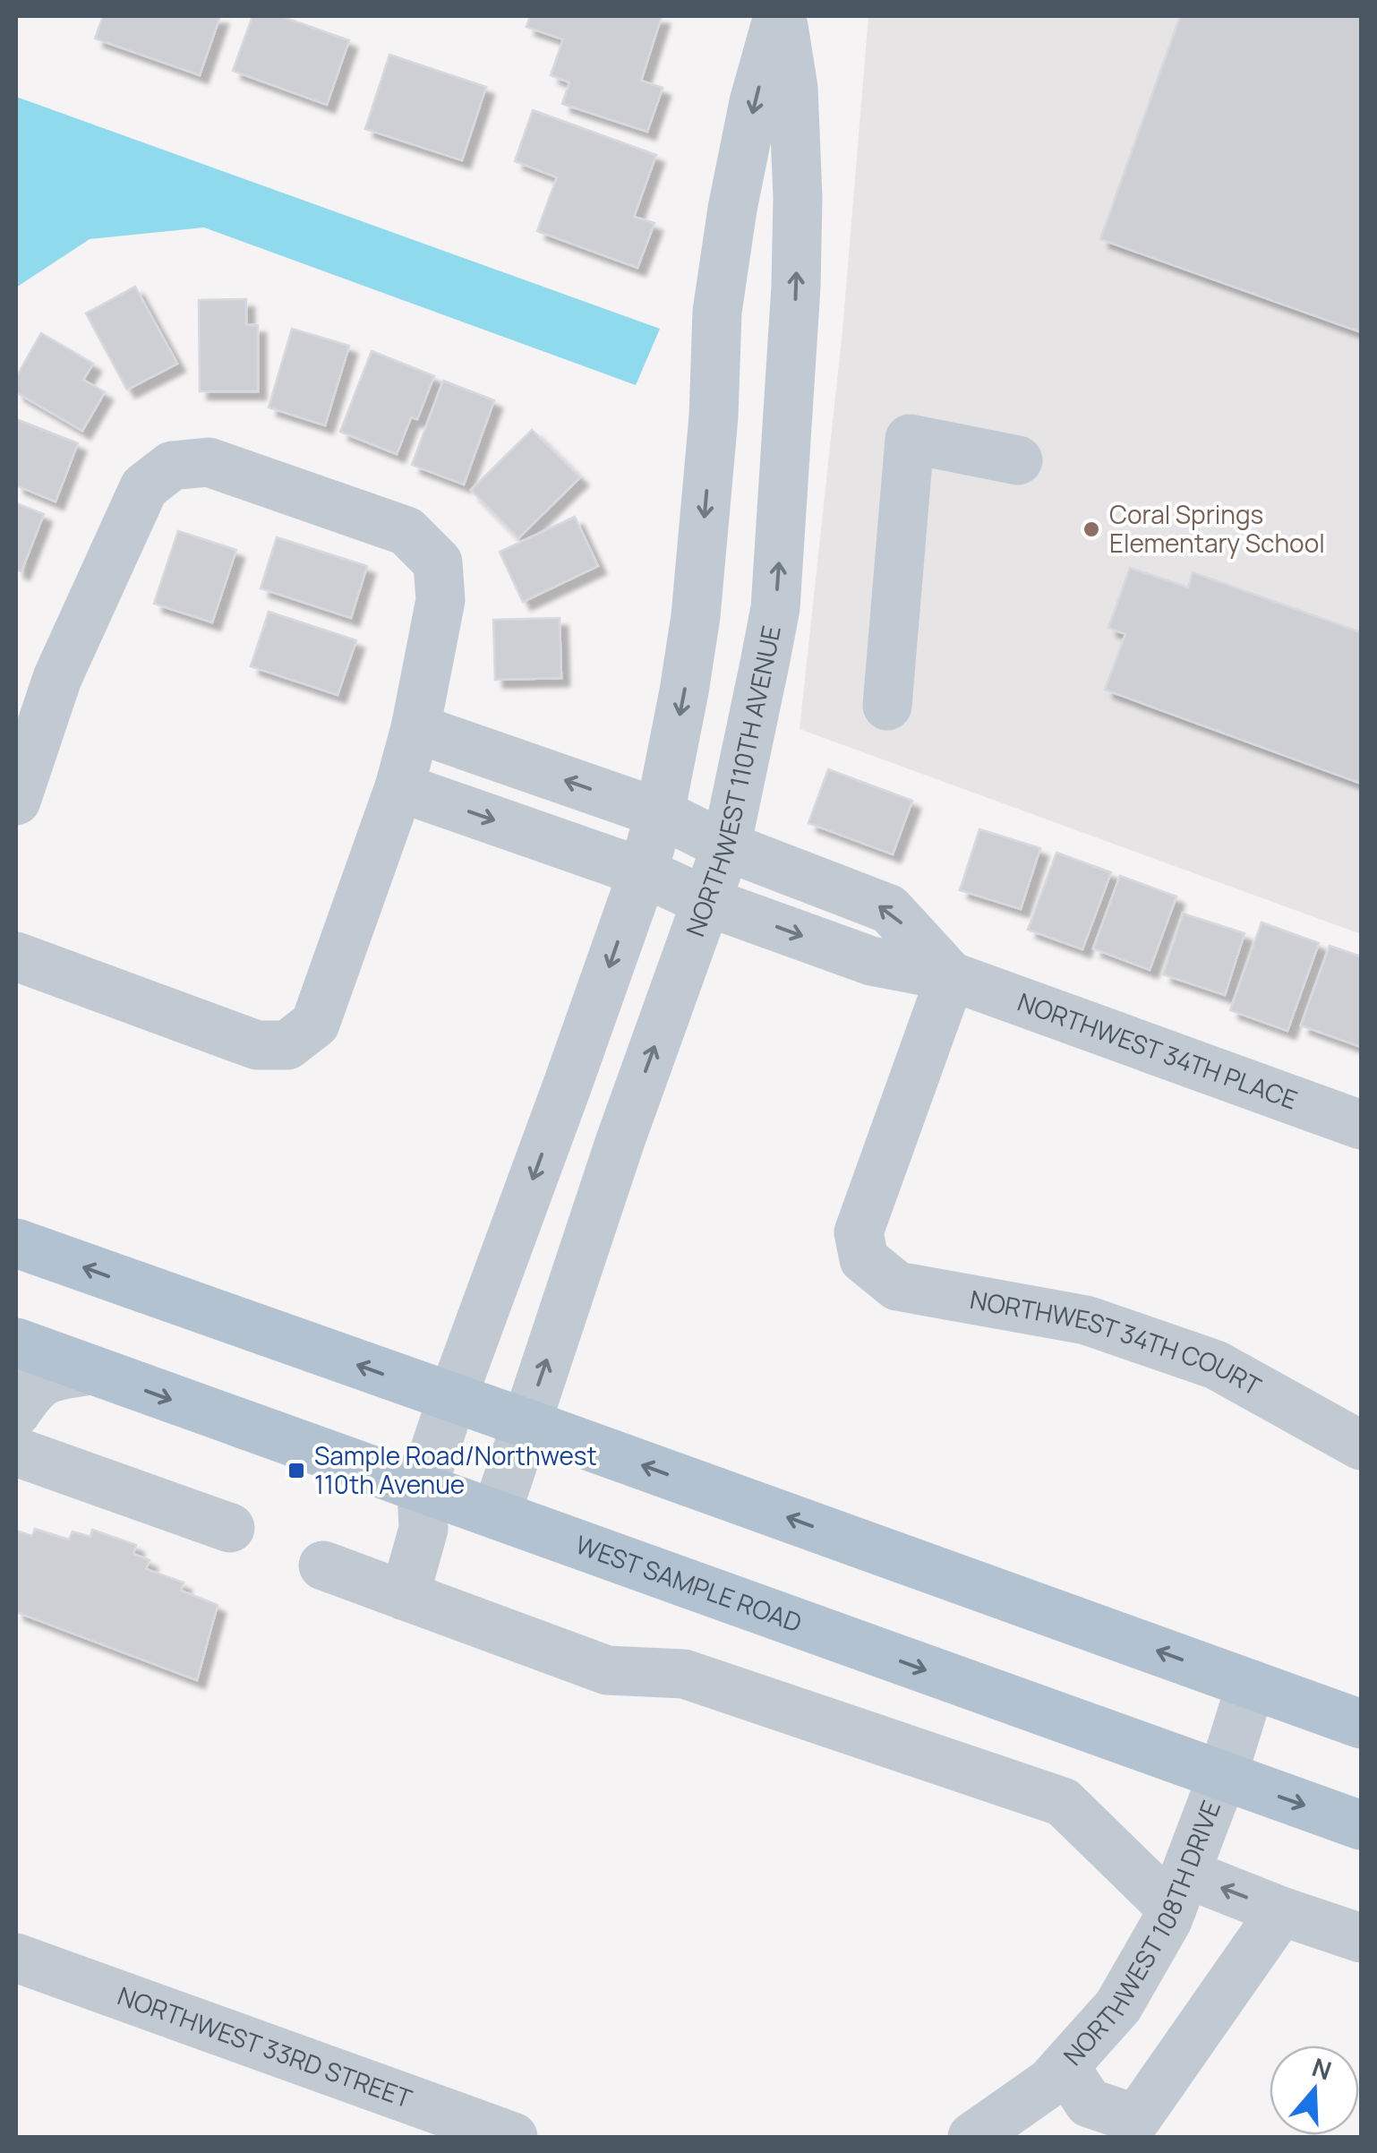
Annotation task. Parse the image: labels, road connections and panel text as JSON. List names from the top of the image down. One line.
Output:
{"streets":{"main road":["WEST SAMPLE ROAD"],"street":["NORTHWEST 110TH AVENUE","NORTHWEST 34TH PLACE","NORTHWEST 34TH COURT","NORTHWEST 108TH DRIVE","NORTHWEST 33RD STREET"]},"crossings":[["NORTHWEST 110TH AVENUE","NORTHWEST 34TH PLACE"],["NORTHWEST 110TH AVENUE","WEST SAMPLE ROAD"],["NORTHWEST 34TH PLACE","NORTHWEST 34TH COURT"],["WEST SAMPLE ROAD","NORTHWEST 108TH DRIVE"]],"places":{"other":["Coral Springs Elementary School"],"transit":["Sample Road/Northwest 110th Avenue"]},"north":"top"}
